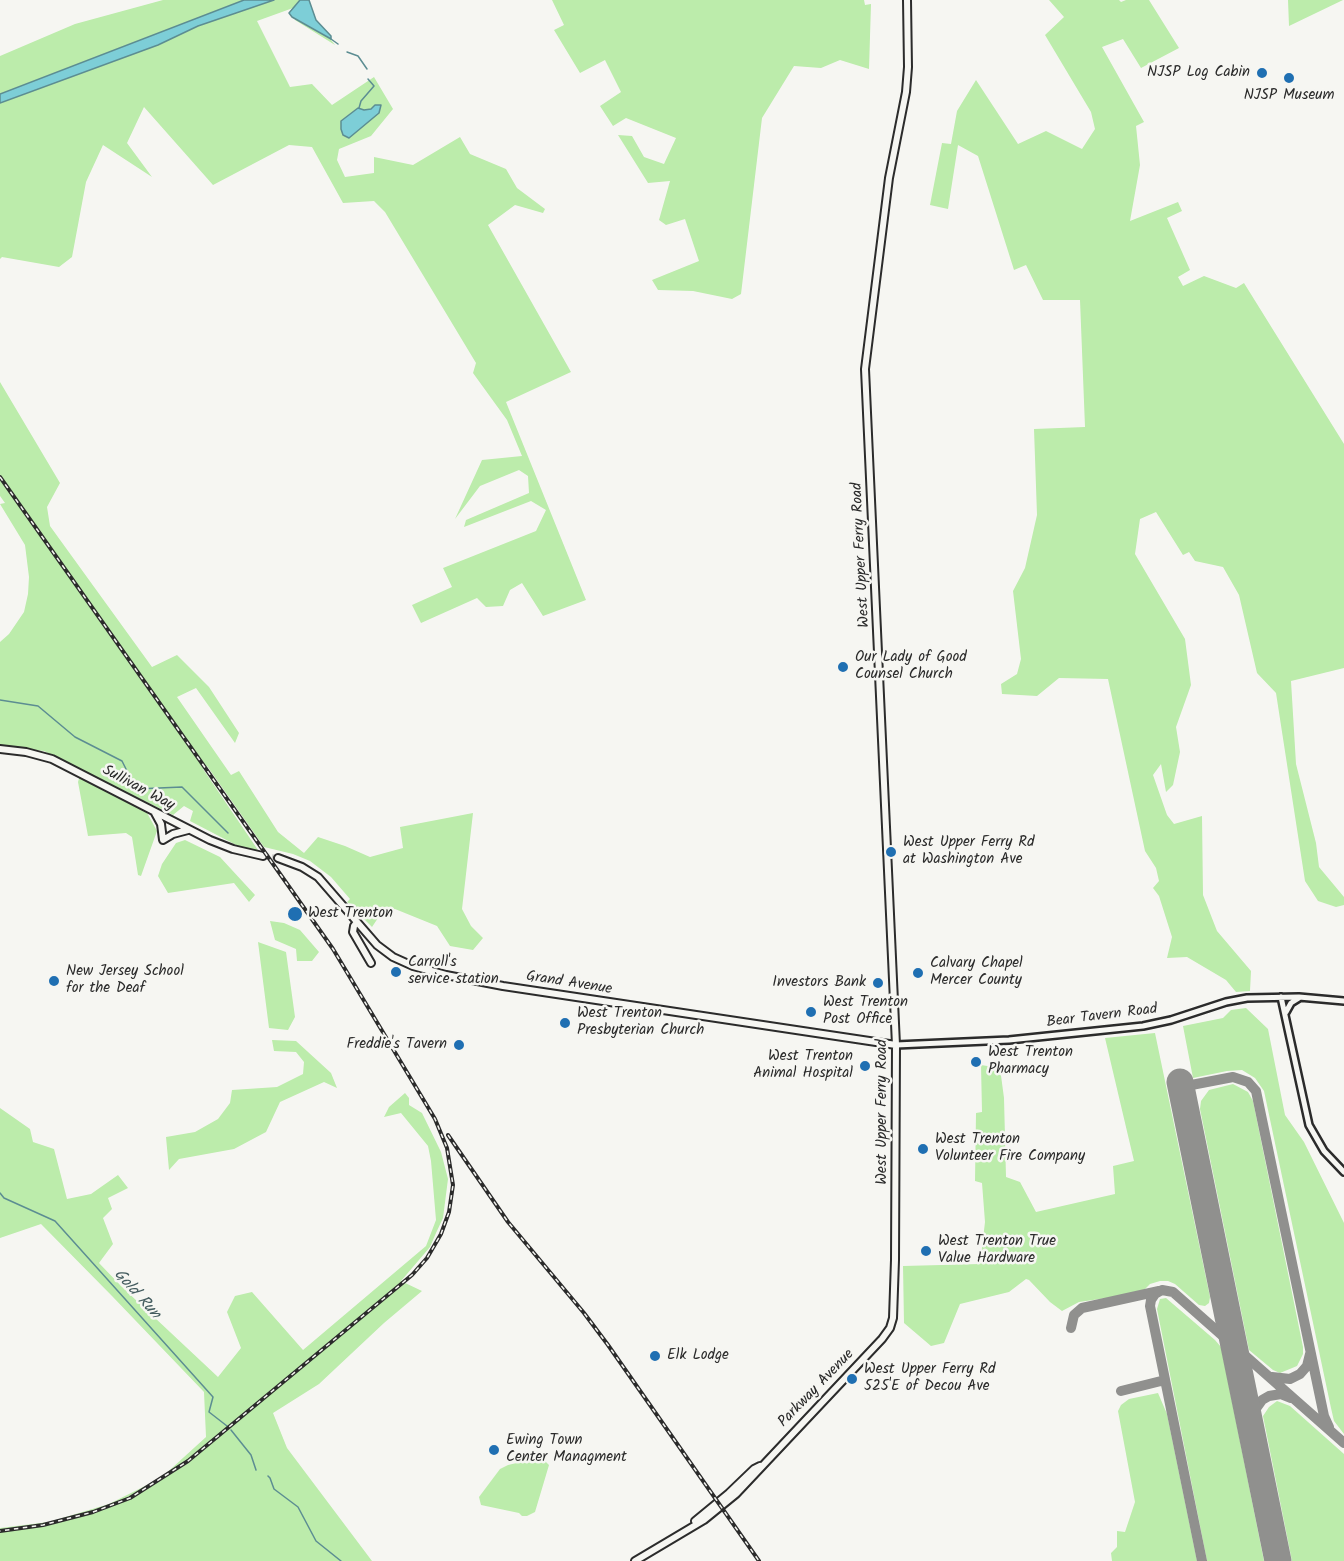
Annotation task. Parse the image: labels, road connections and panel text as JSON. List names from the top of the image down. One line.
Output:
{"streets":{"main road":["West Upper Ferry Road","Sullivan Way","Grand Avenue","Parkway Avenue"],"street":["Bear Tavern Road"]},"crossings":[["West Upper Ferry Road","Grand Avenue"],["West Upper Ferry Road","Bear Tavern Road"],["West Upper Ferry Road","Parkway Avenue"],["Grand Avenue","Bear Tavern Road"]],"water":["Gold Run"],"places":["NJSP Log Cabin","NJSP Museum","Our Lady of Good Counsel Church","West Upper Ferry Rd at Washington Ave","West Trenton","Carroll's service station","Calvary Chapel Mercer County","New Jersey School for the Deaf","Investors Bank","West Trenton Post Office","West Trenton Presbyterian Church","Freddie's Tavern","West Trenton Pharmacy","West Trenton Animal Hospital","West Trenton Volunteer Fire Company","West Trenton True Value Hardware","Elk Lodge","West Upper Ferry Rd 525'E of Decou Ave","Ewing Town Center Managment"]}
